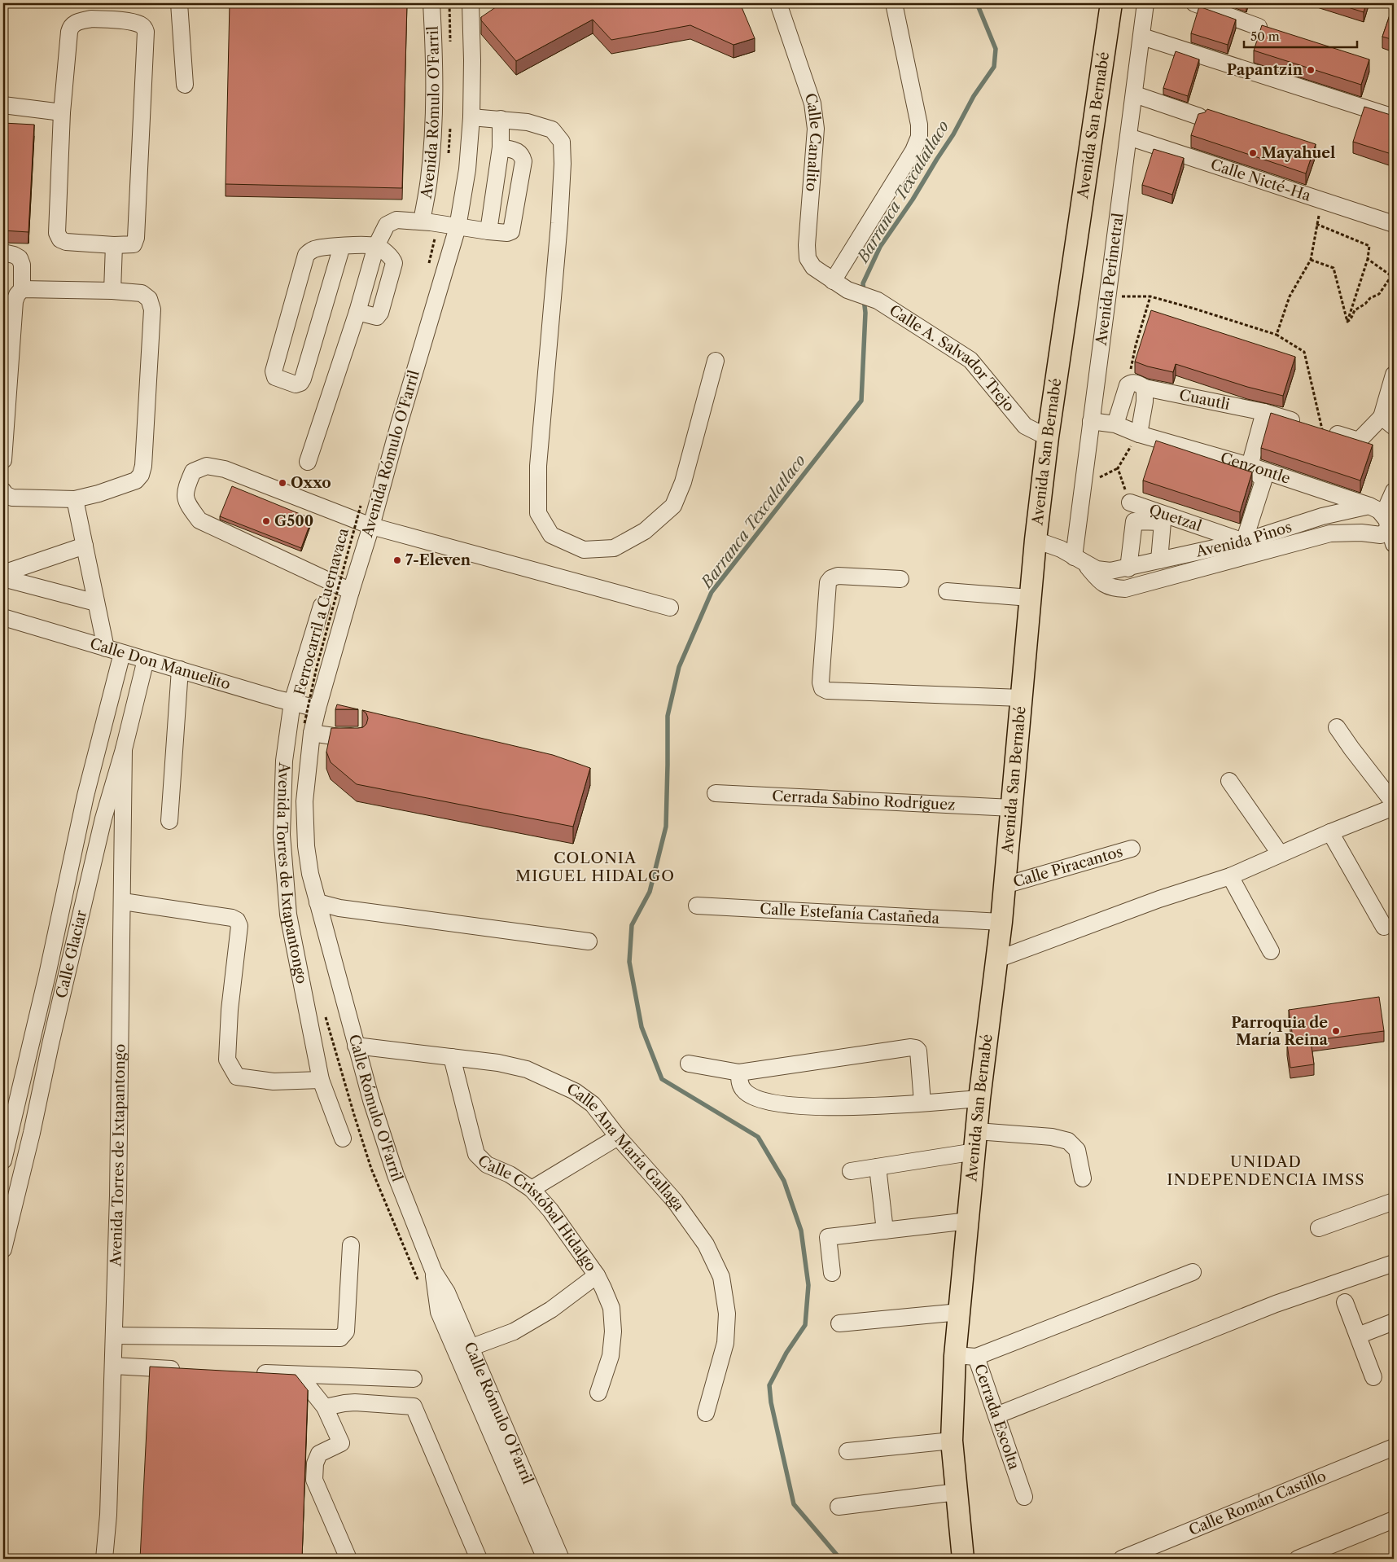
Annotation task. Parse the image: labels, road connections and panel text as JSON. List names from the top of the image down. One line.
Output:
{"streets":{"main road":["Avenida San Bernabé"],"street":["Avenida Rómulo O'Farril","Calle Canalito","Calle Nicté-Ha","Avenida Perimetral","Calle A. Salvador Trejo","Cuautli","Cenzontle","Quetzal","Avenida Pinos","Calle Don Manuelito","Cerrada Sabino Rodríguez","Calle Piracantos","Avenida Torres de Ixtapantongo","Calle Estefanía Castañeda","Calle Glaciar","Calle Rómulo O'Farril","Calle Ana María Gallaga","Calle Cristóbal Hidalgo","Cerrada Escolta","Calle Román Castillo"],"path":["Ferrocarril a Cuernavaca"]},"crossings":[["Avenida Rómulo O'Farril","Ferrocarril a Cuernavaca"],["Avenida Rómulo O'Farril","Calle Don Manuelito"],["Avenida Rómulo O'Farril","Calle Rómulo O'Farril"],["Avenida San Bernabé","Calle A. Salvador Trejo"],["Avenida San Bernabé","Avenida Pinos"],["Avenida San Bernabé","Cerrada Sabino Rodríguez"],["Avenida San Bernabé","Calle Piracantos"],["Avenida San Bernabé","Calle Estefanía Castañeda"],["Avenida San Bernabé","Cerrada Escolta"],["Calle Canalito","Calle A. Salvador Trejo"],["Calle Nicté-Ha","Avenida Perimetral"],["Avenida Perimetral","Cenzontle"],["Avenida Perimetral","Avenida Pinos"],["Cenzontle","Avenida Pinos"],["Quetzal","Avenida Pinos"],["Calle Don Manuelito","Avenida Torres de Ixtapantongo"],["Calle Don Manuelito","Calle Glaciar"],["Avenida Torres de Ixtapantongo","Calle Glaciar"],["Calle Rómulo O'Farril","Calle Ana María Gallaga"],["Calle Ana María Gallaga","Calle Cristóbal Hidalgo"]],"districts":["COLONIA MIGUEL HIDALGO","UNIDAD INDEPENDENCIA IMSS"],"water":["Barranca Texcalatlaco"],"places":["Papantzin","Mayahuel","Oxxo","G500","7-Eleven","Parroquia de María Reina"],"scale_bar":"50 m"}
